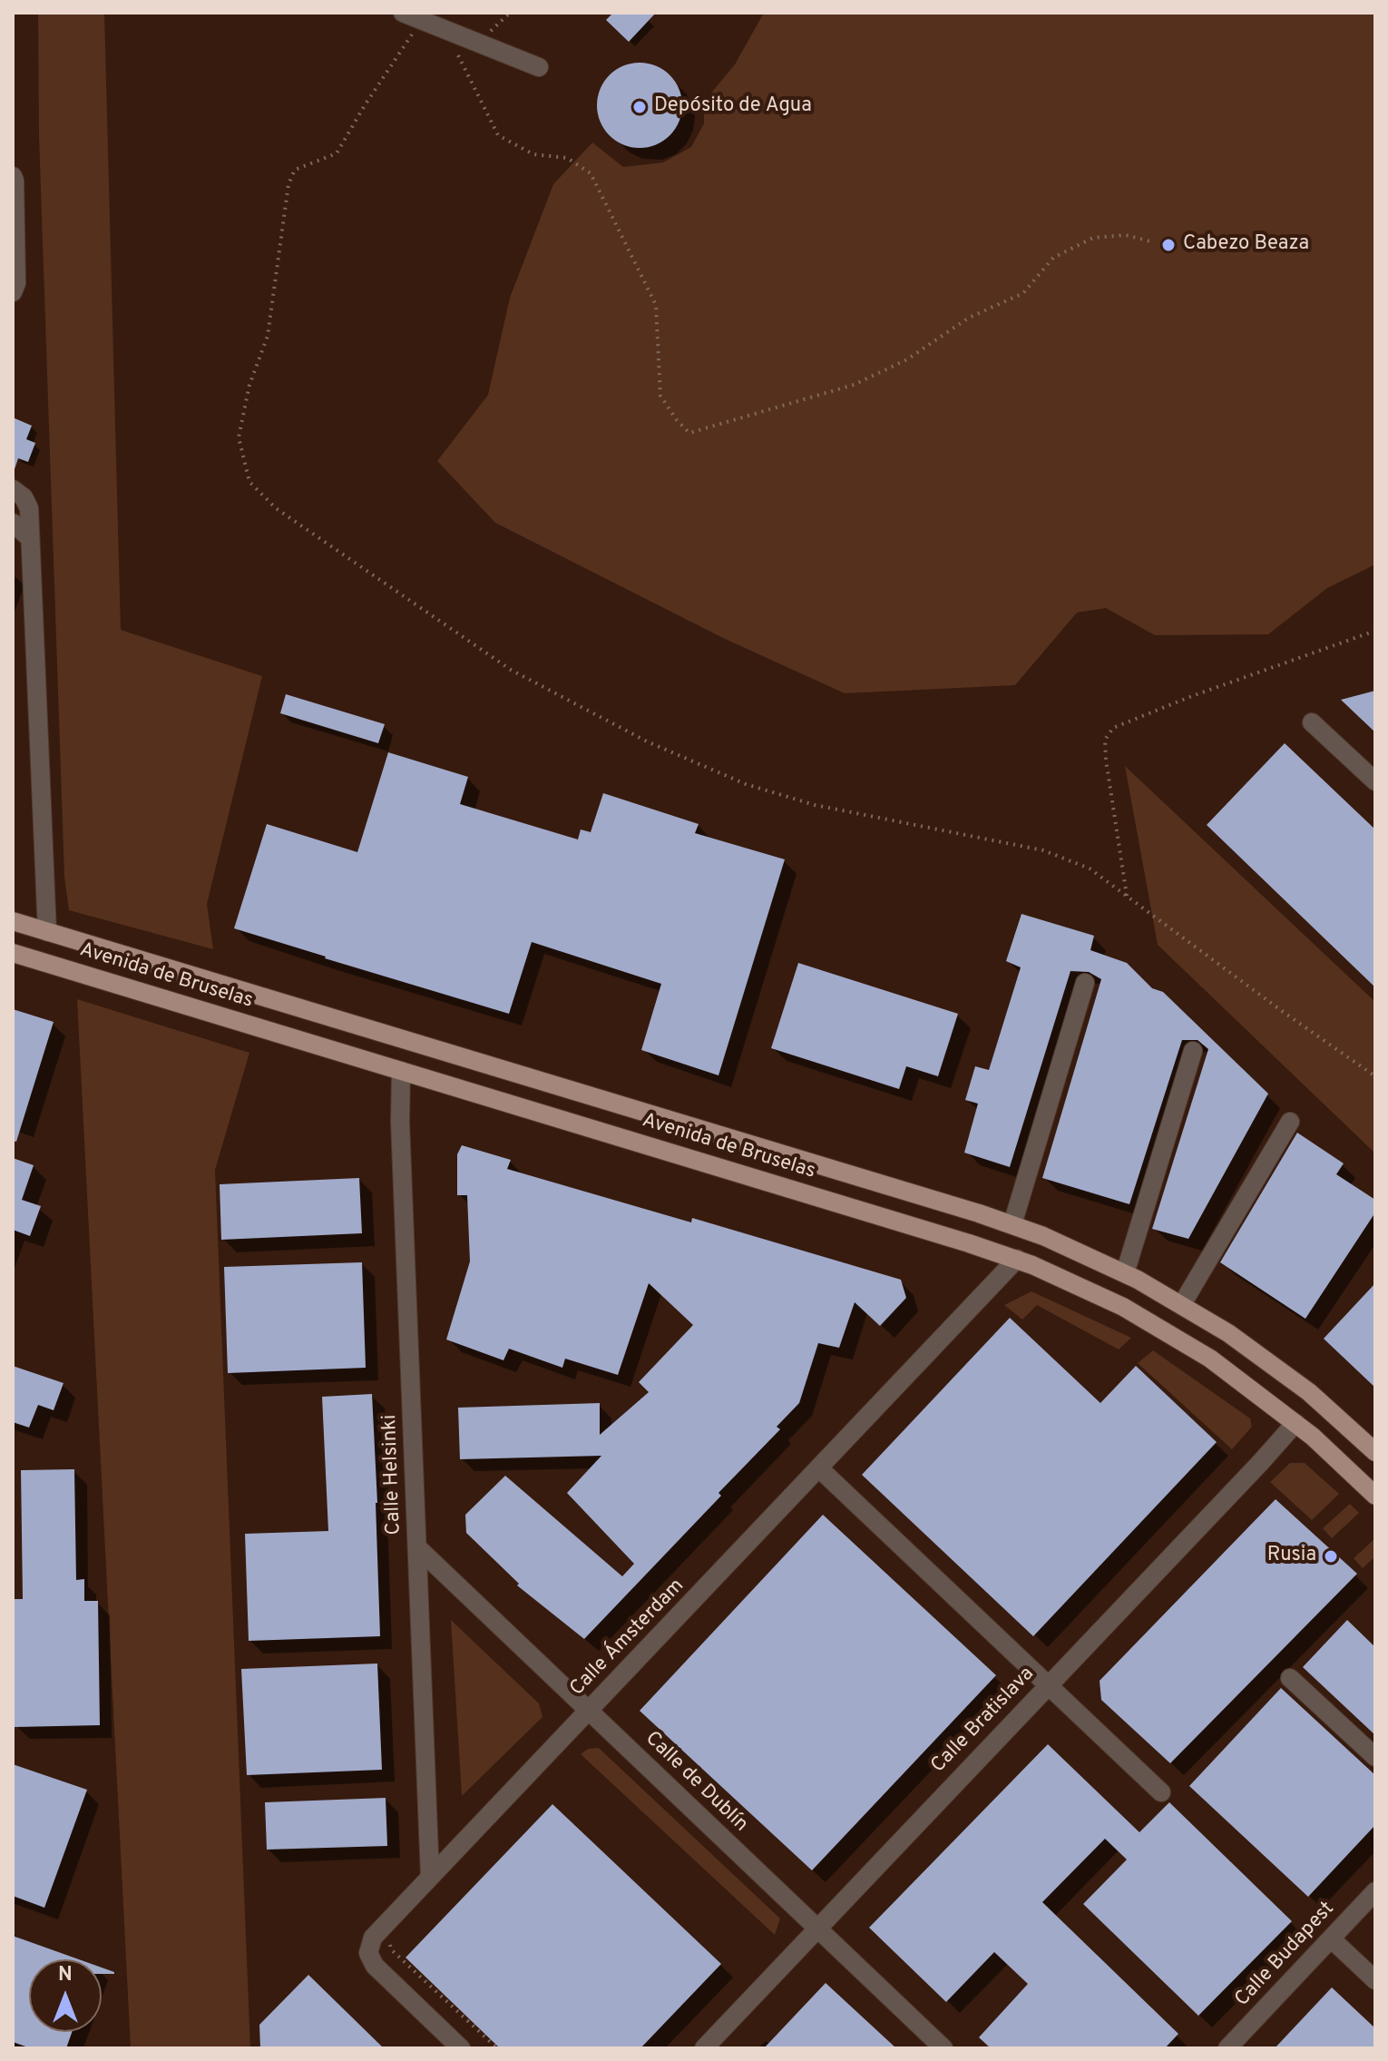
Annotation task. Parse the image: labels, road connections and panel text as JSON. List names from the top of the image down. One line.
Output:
{"streets":{"main road":["Avenida de Bruselas"],"street":["Calle Helsinki","Calle Ámsterdam","Calle Bratislava","Calle de Dublín","Calle Budapest"]},"crossings":[["Avenida de Bruselas","Calle Helsinki"],["Avenida de Bruselas","Calle Ámsterdam"],["Avenida de Bruselas","Calle Bratislava"],["Calle Helsinki","Calle Ámsterdam"],["Calle Helsinki","Calle de Dublín"],["Calle Ámsterdam","Calle de Dublín"],["Calle Bratislava","Calle de Dublín"]],"places":["Depósito de Agua","Cabezo Beaza","Rusia"],"north":"top"}
